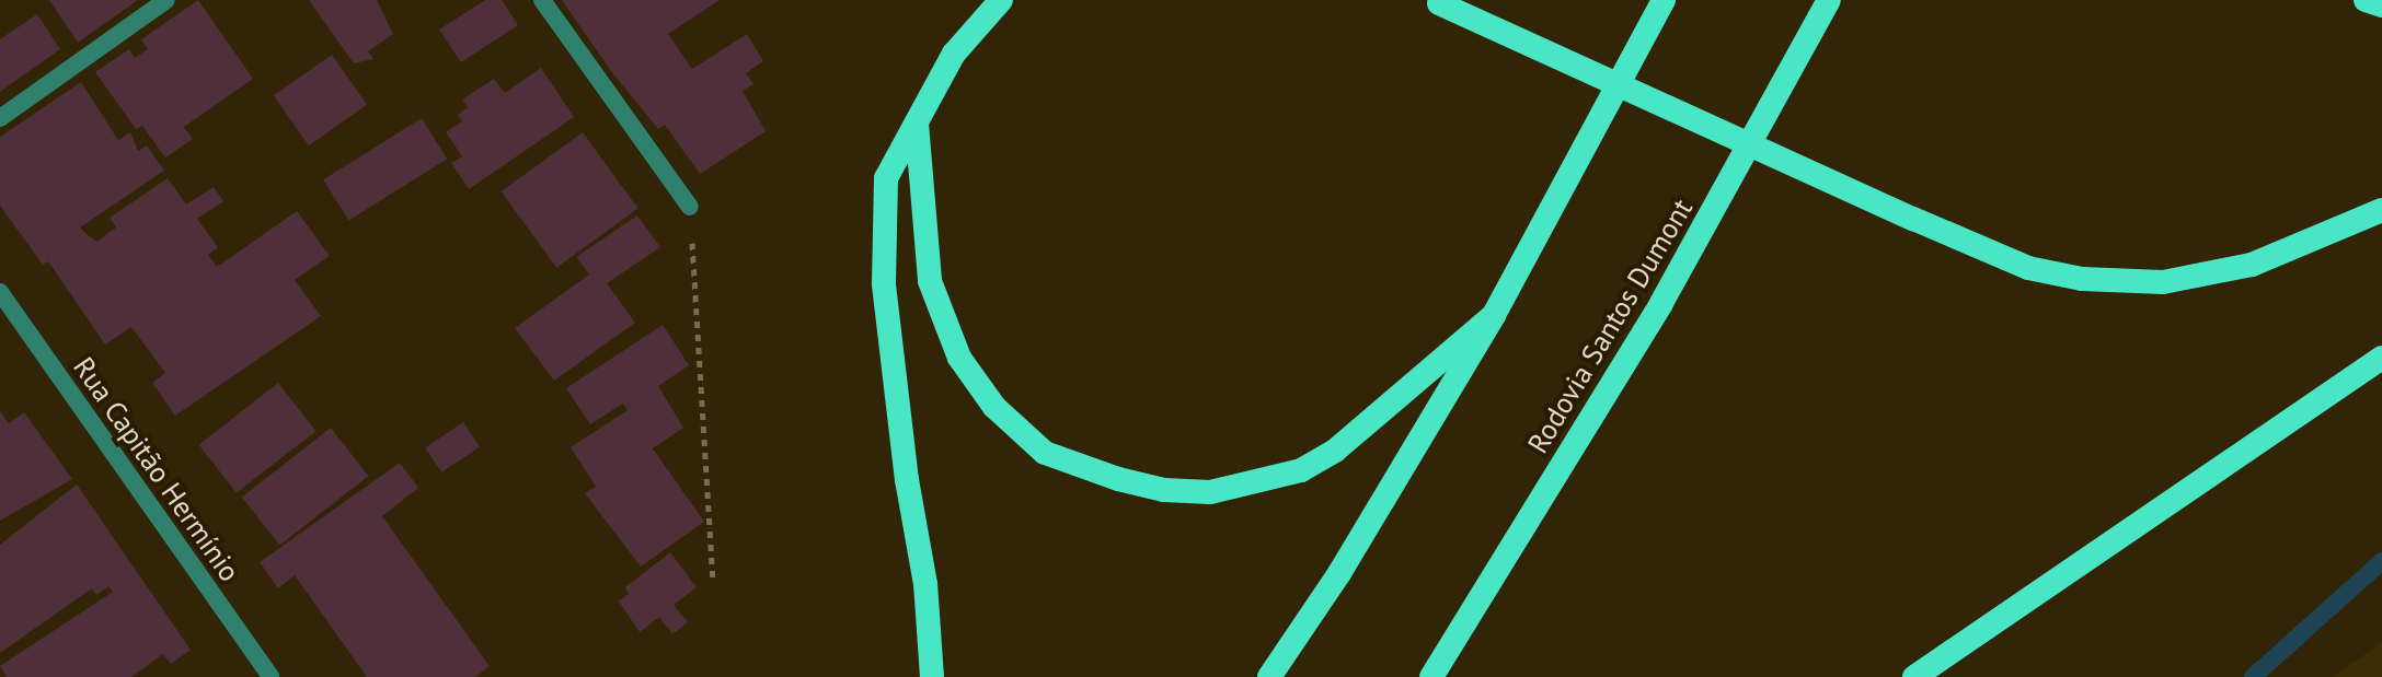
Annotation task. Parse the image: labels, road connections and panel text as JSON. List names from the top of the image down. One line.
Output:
{"streets":{"highway":["Rodovia Santos Dumont"],"street":["Rua Capitão Hermínio"]}}
